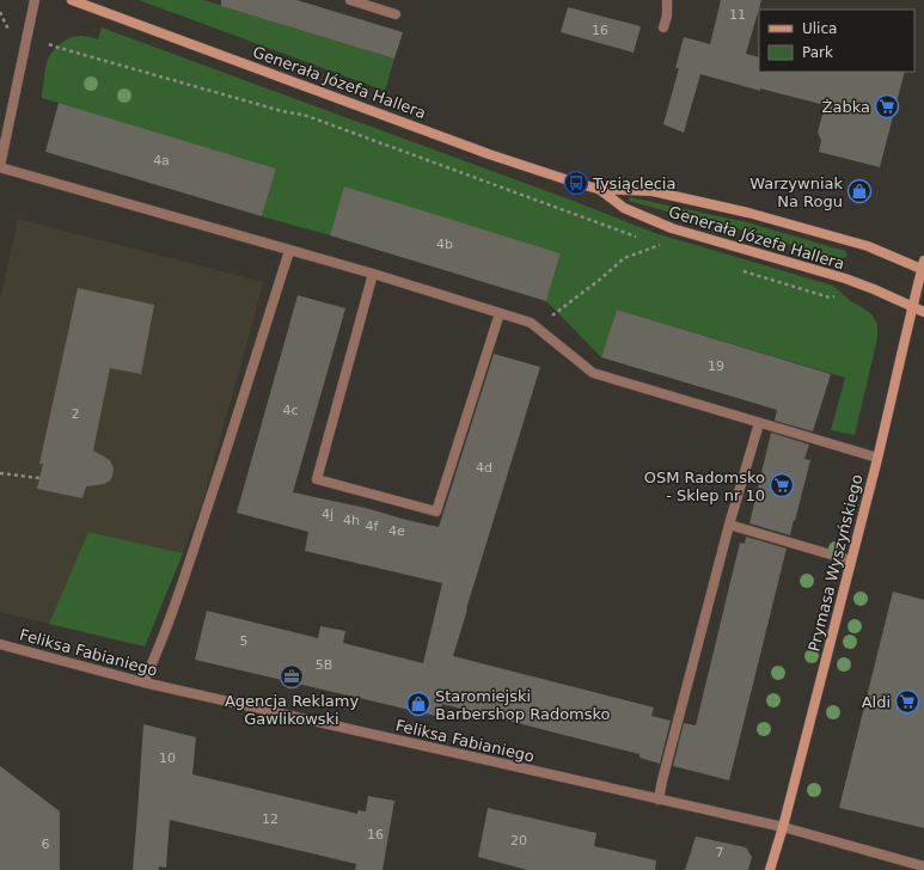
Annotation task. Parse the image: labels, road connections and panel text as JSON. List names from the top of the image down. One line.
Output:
{"streets":{"street":["Generała Józefa Hallera","Prymasa Wyszyńskiego","Feliksa Fabianiego"]},"crossings":[["Generała Józefa Hallera","Prymasa Wyszyńskiego"],["Prymasa Wyszyńskiego","Feliksa Fabianiego"]],"places":{"supermarket":["Żabka","OSM Radomsko - Sklep nr 10","Aldi"],"bus stop":["Tysiąclecia"],"shop":["Warzywniak Na Rogu","Staromiejski Barbershop Radomsko"],"office":["Agencja Reklamy Gawlikowski"]},"house_numbers":["11","16","4a","4b","19","4c","2","4d","4j","4h","4f","4e","5","5B","10","12","16","20","6","7"],"legend":["Ulica","Park"]}
